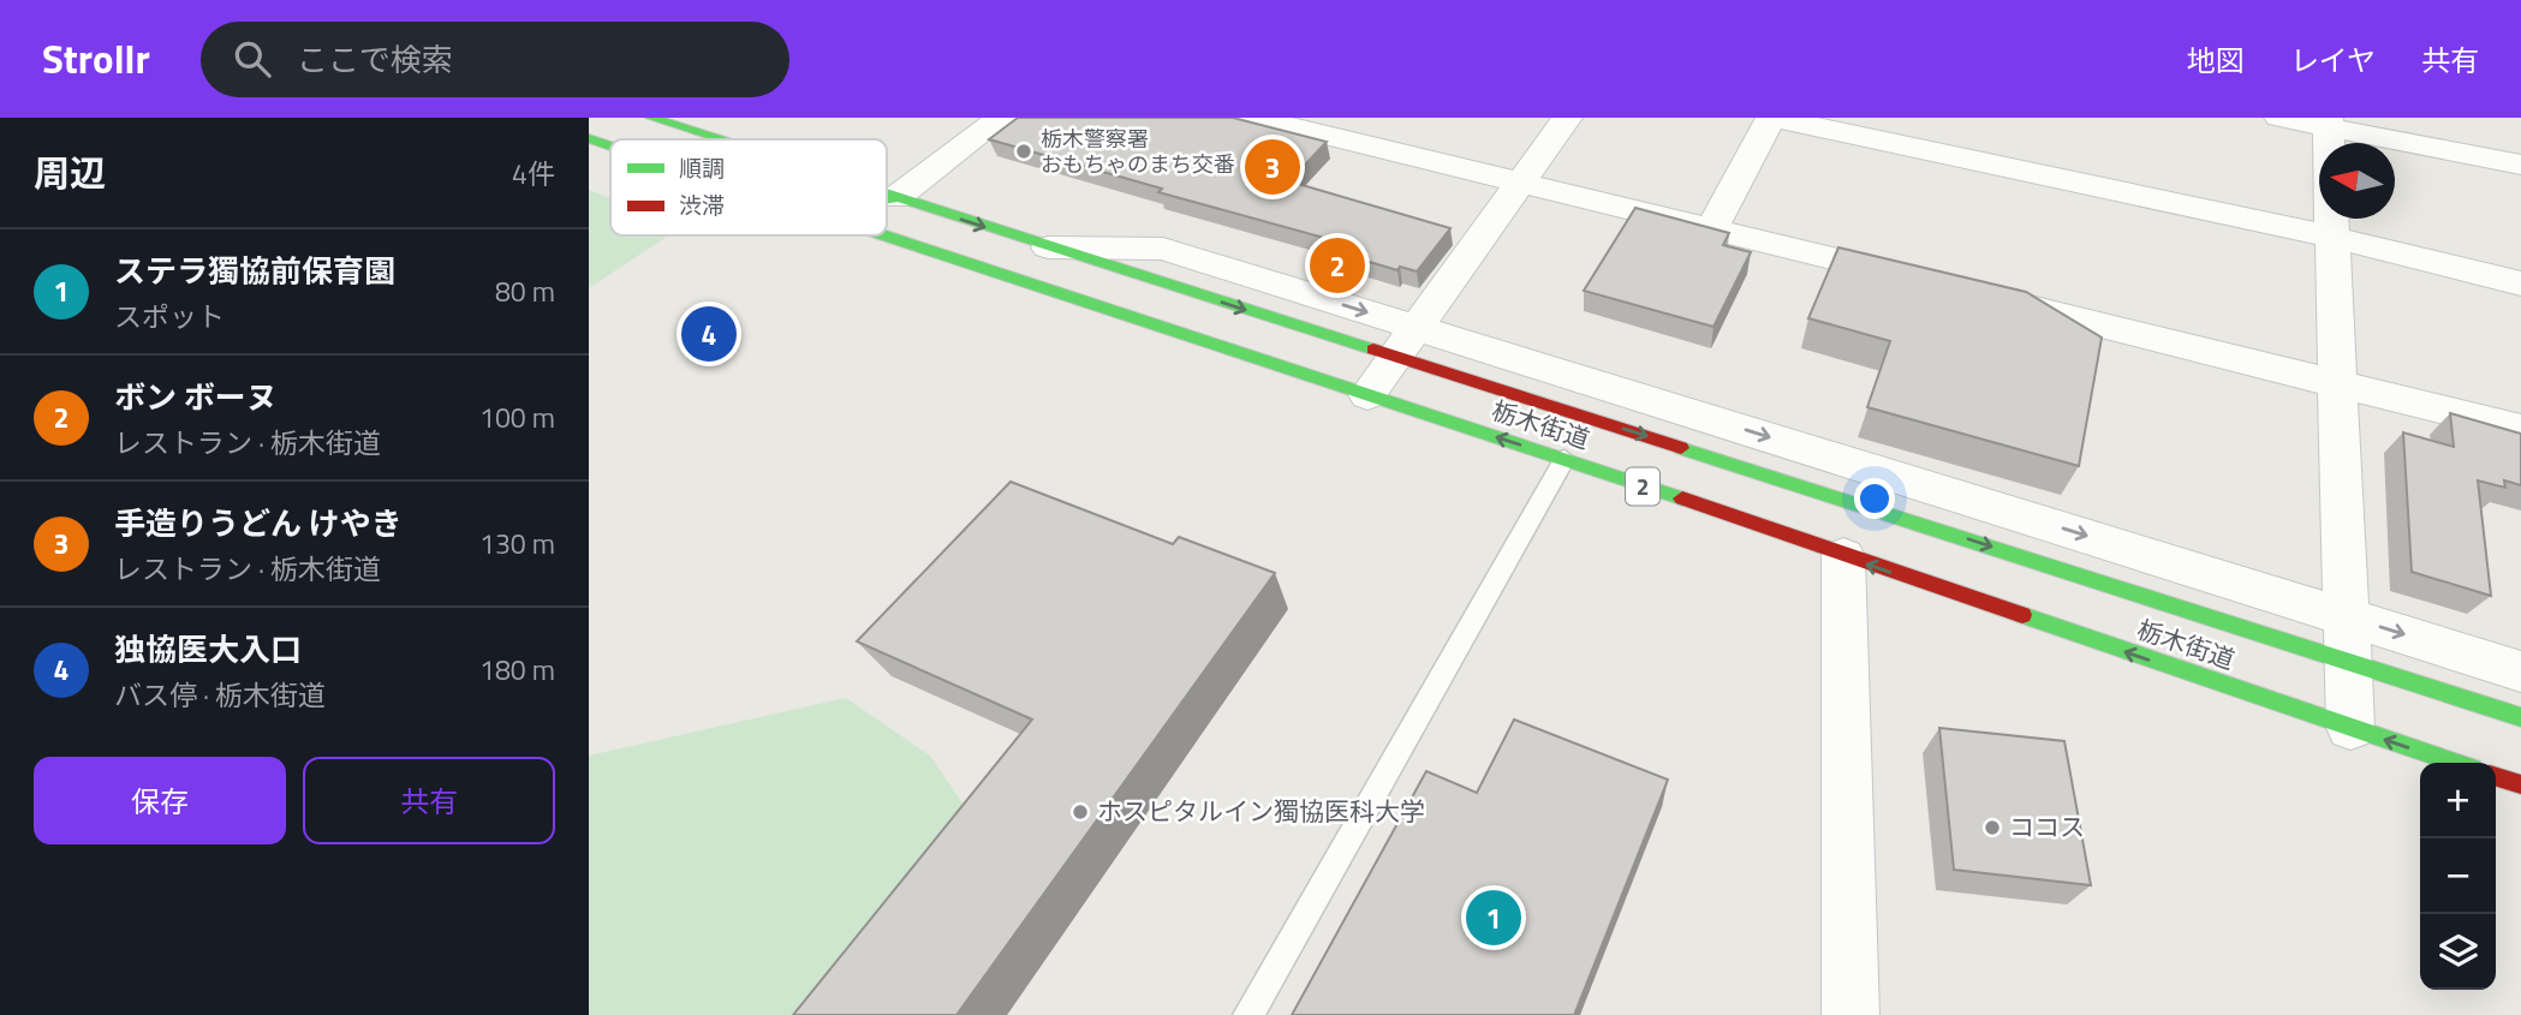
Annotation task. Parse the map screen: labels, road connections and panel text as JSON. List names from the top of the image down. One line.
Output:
{"streets":{"main road":["栃木街道","2"]},"places":["栃木警察署 おもちゃのまち交番","ホスピタルイン獨協医科大学","ココス"],"legend":["順調","渋滞"],"north":"left","page":{"header":"Strollr","search":"ここで検索","nav":["地図","レイヤ","共有"],"heading":["周辺","4件"],"pins":["3","2","4","1"],"list":[{"mark":"1","name":"ステラ獨協前保育園","note":"スポット","value":"80 m"},{"mark":"2","name":"ボン ボーヌ","note":"レストラン · 栃木街道","value":"100 m"},{"mark":"3","name":"手造りうどん けやき","note":"レストラン · 栃木街道","value":"130 m"},{"mark":"4","name":"独協医大入口","note":"バス停 · 栃木街道","value":"180 m"}],"buttons":["保存","共有"],"map_buttons":["+","−"]}}
